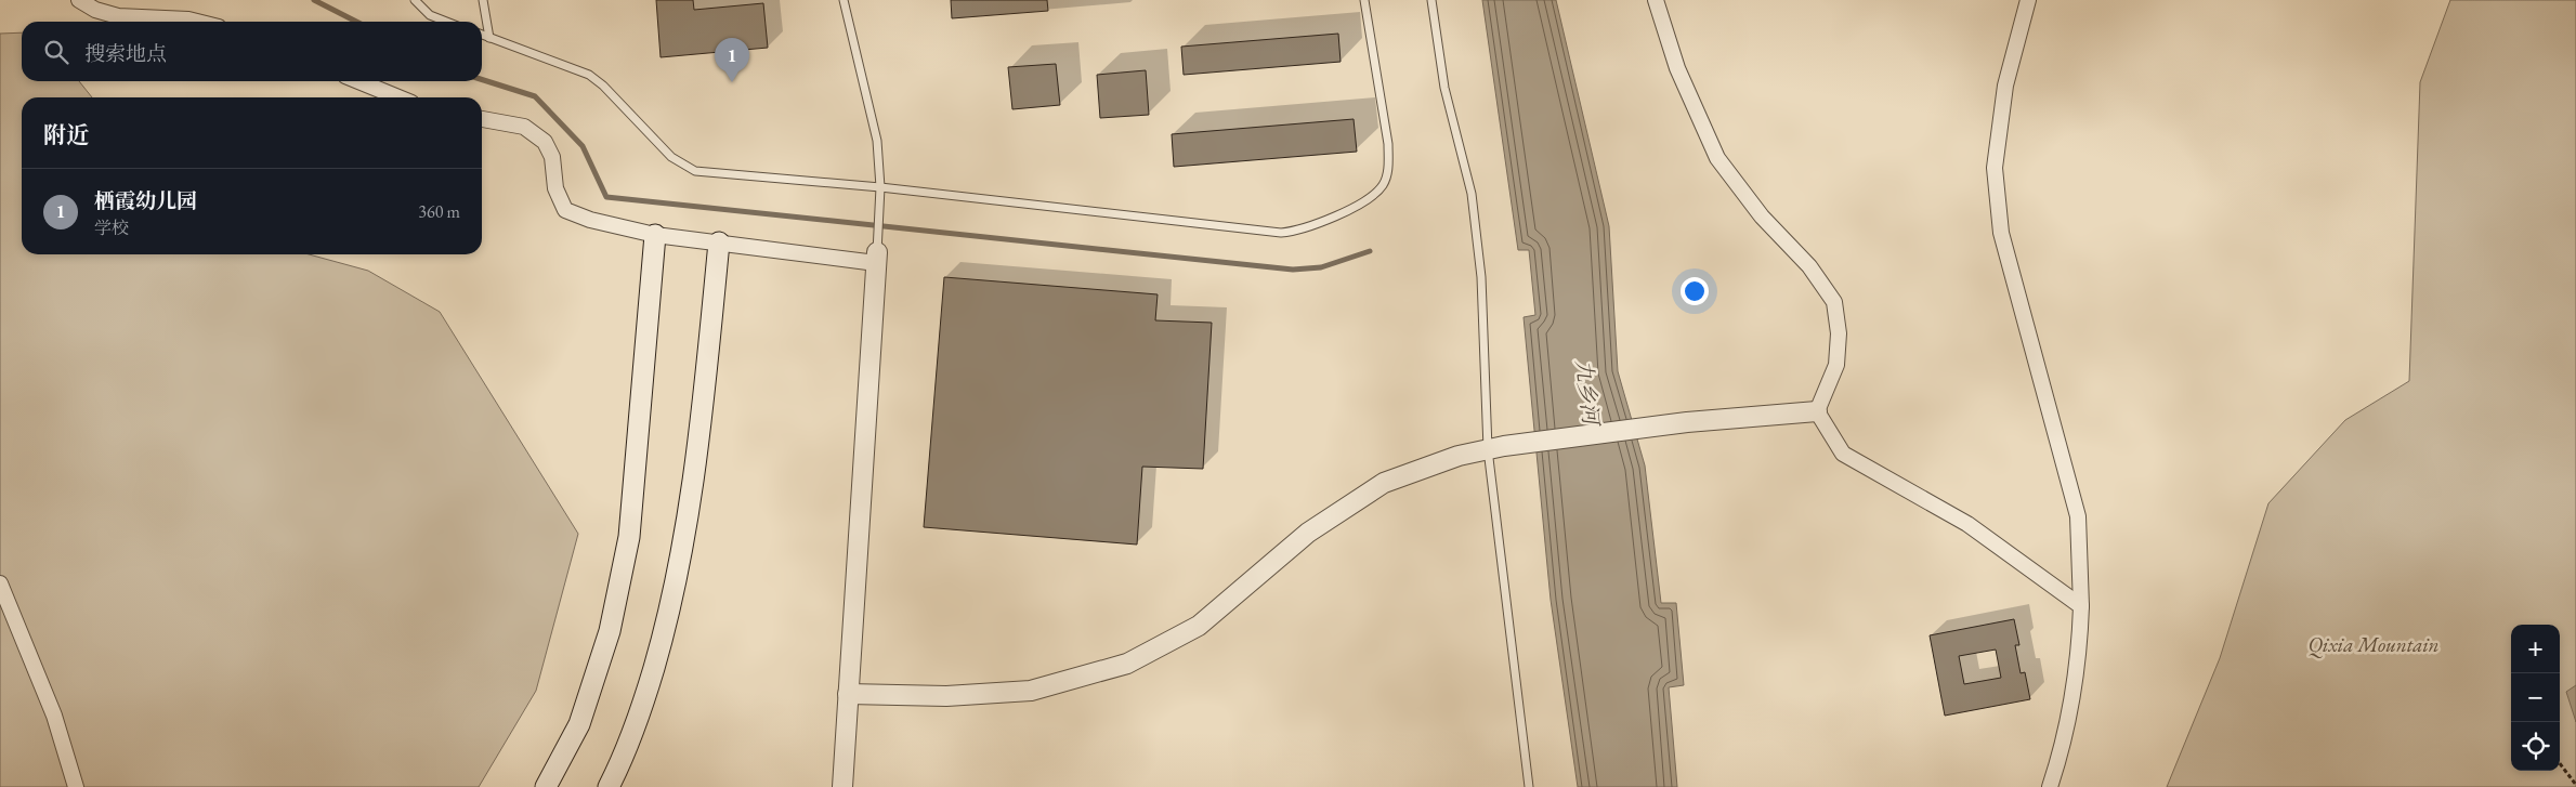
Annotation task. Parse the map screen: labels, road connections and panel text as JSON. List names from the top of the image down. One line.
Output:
{"water":["九乡河"],"parks":["Qixia Mountain"],"page":{"search":"搜索地点","pins":"1","heading":"附近","list":[{"mark":"1","name":"栖霞幼儿园","note":"学校","value":"360 m"}],"map_buttons":["+","−"]}}
